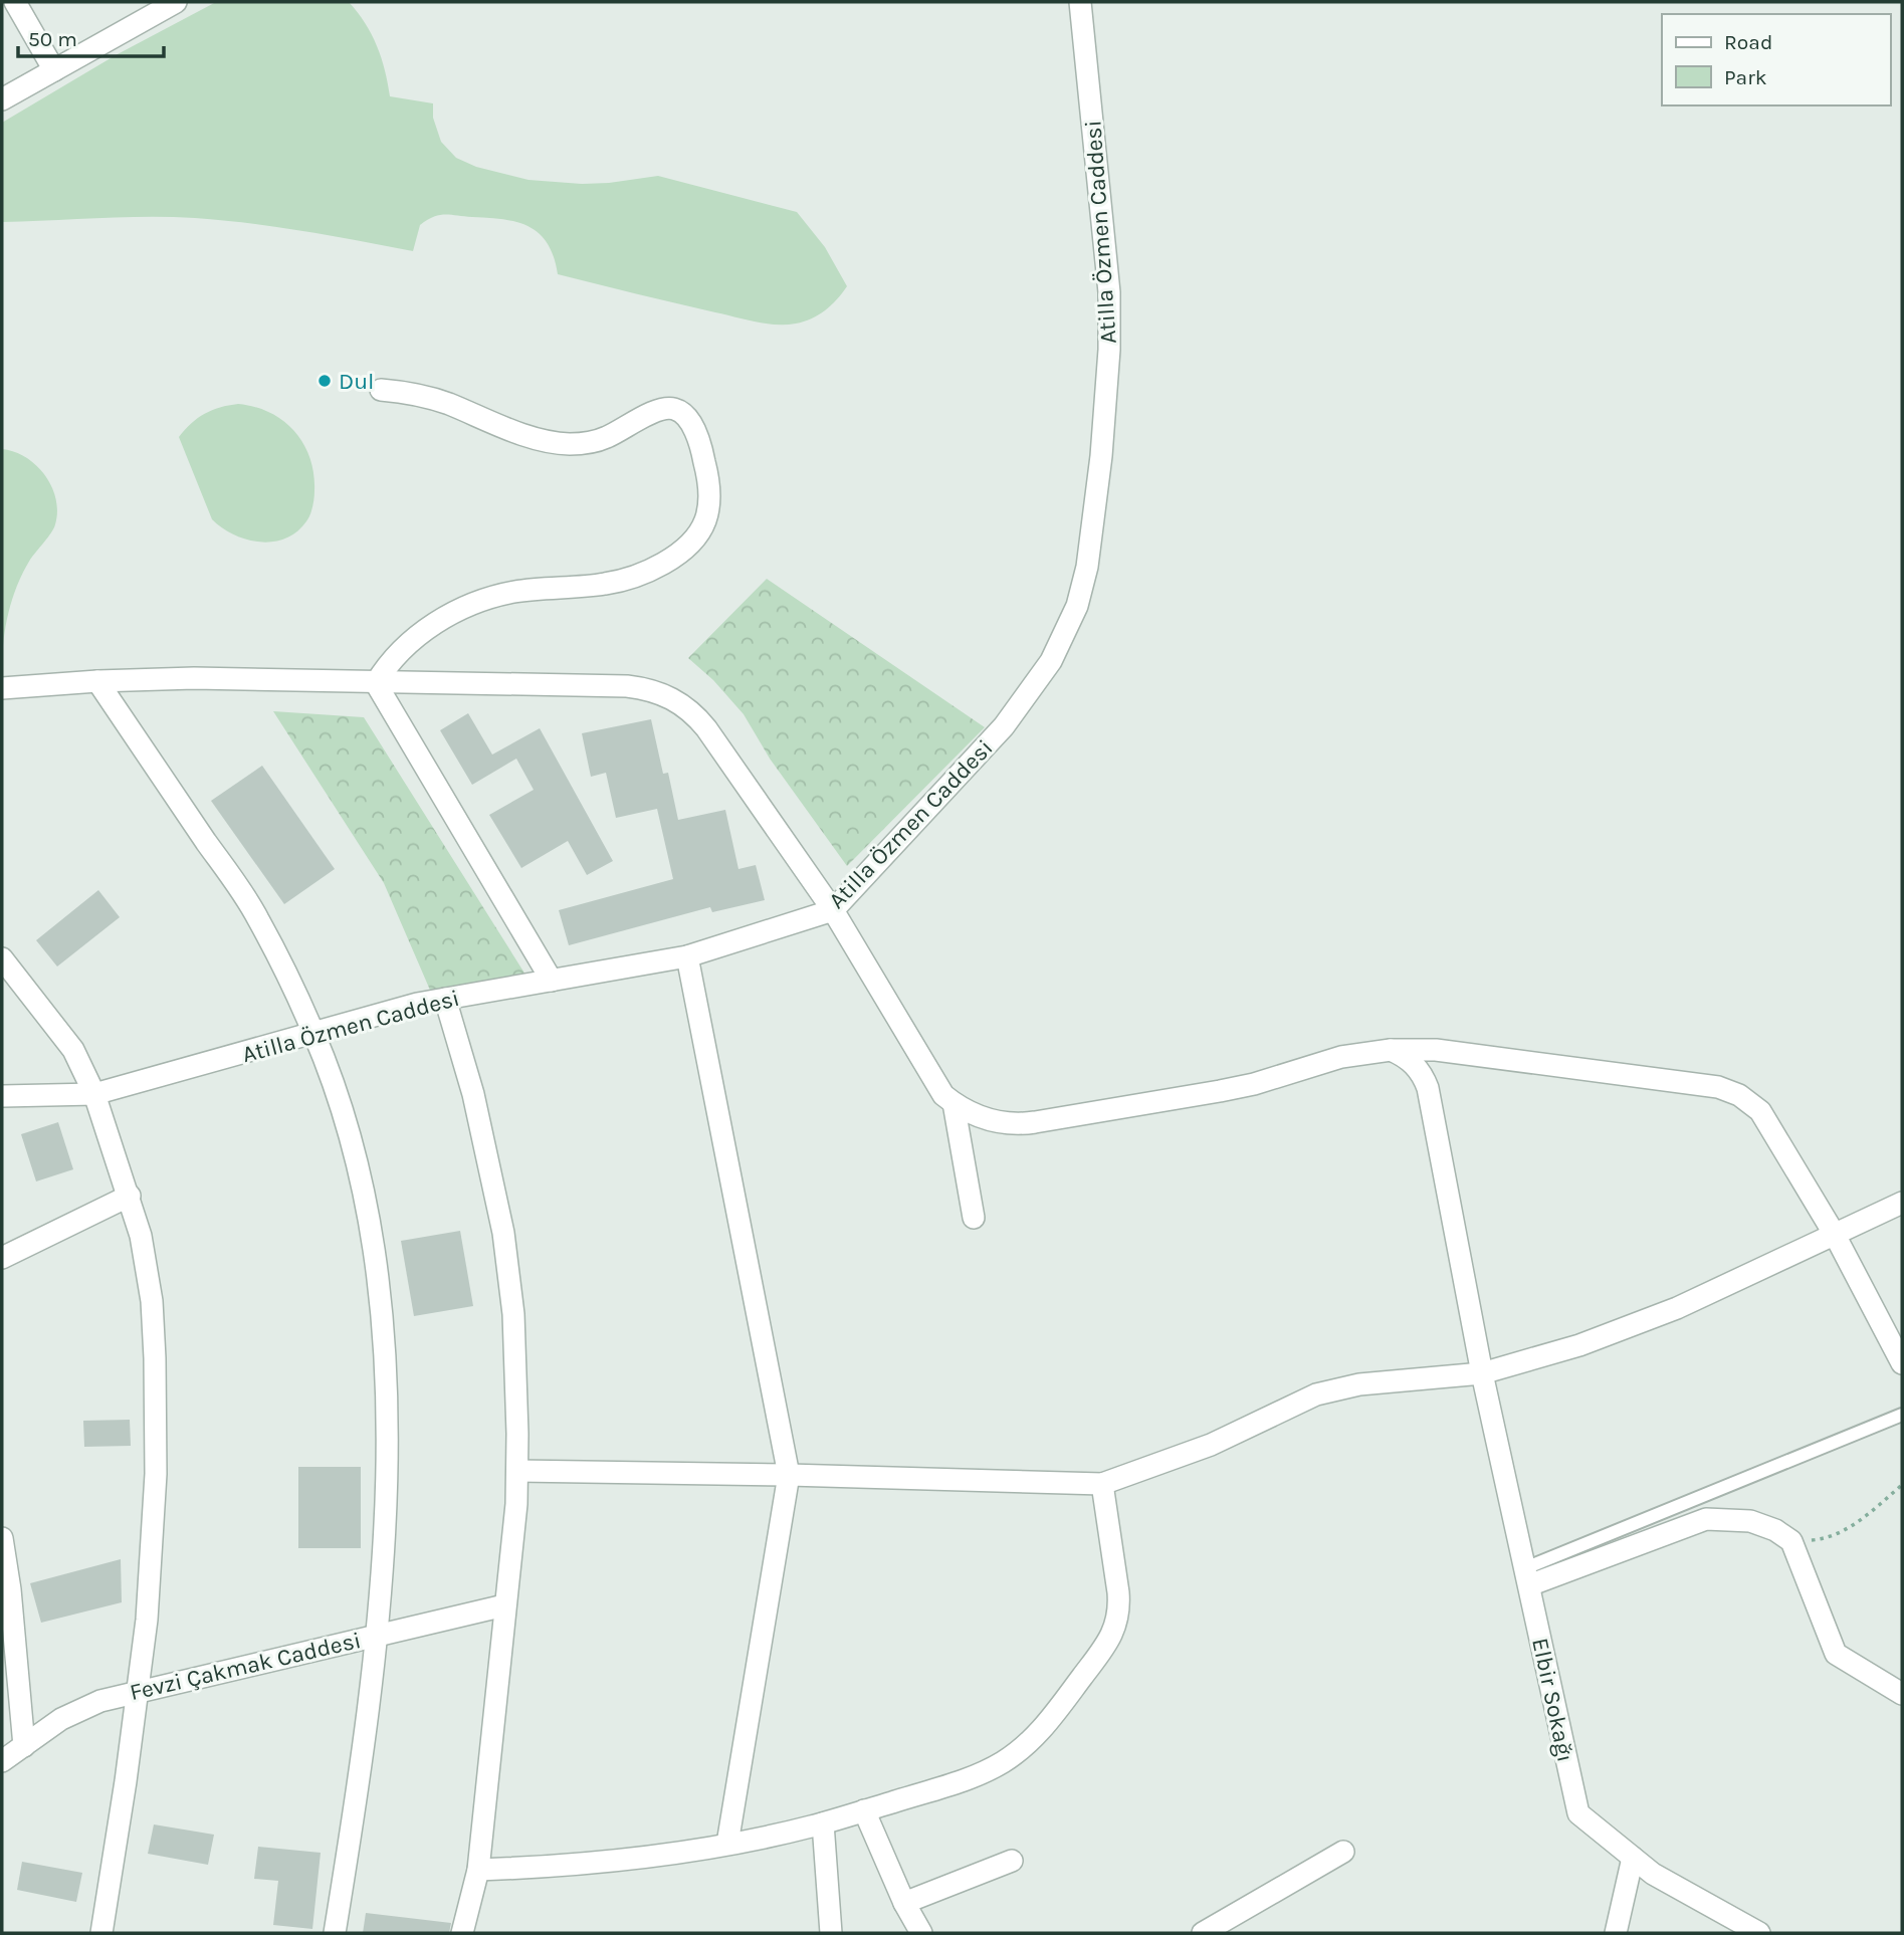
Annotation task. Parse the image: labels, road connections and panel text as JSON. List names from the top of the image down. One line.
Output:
{"streets":{"street":["Atilla Özmen Caddesi","Fevzi Çakmak Caddesi","Elbir Sokağı"]},"places":["Dul"],"legend":["Road","Park"],"scale_bar":"50 m"}
